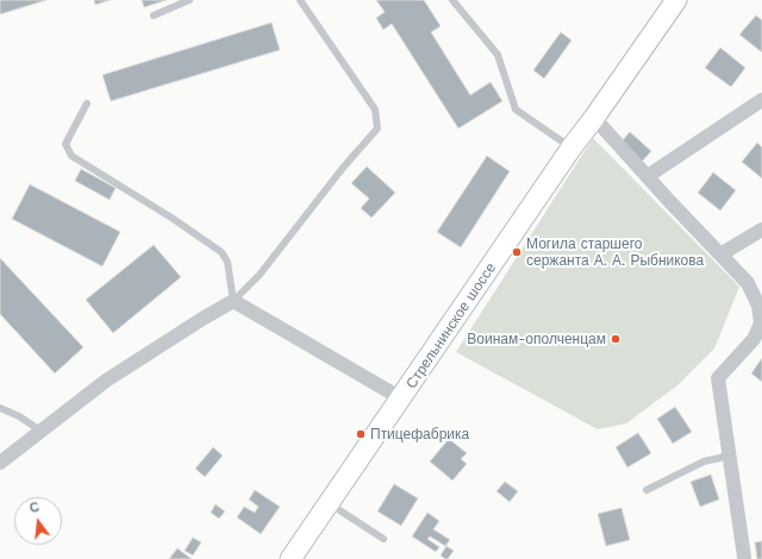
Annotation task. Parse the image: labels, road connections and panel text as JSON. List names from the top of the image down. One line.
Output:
{"streets":{"main road":["Стрельнинское шоссе"]},"places":["Могила старшего сержанта А. А. Рыбникова","Воинам-ополченцам","Птицефабрика"],"north":"top"}
